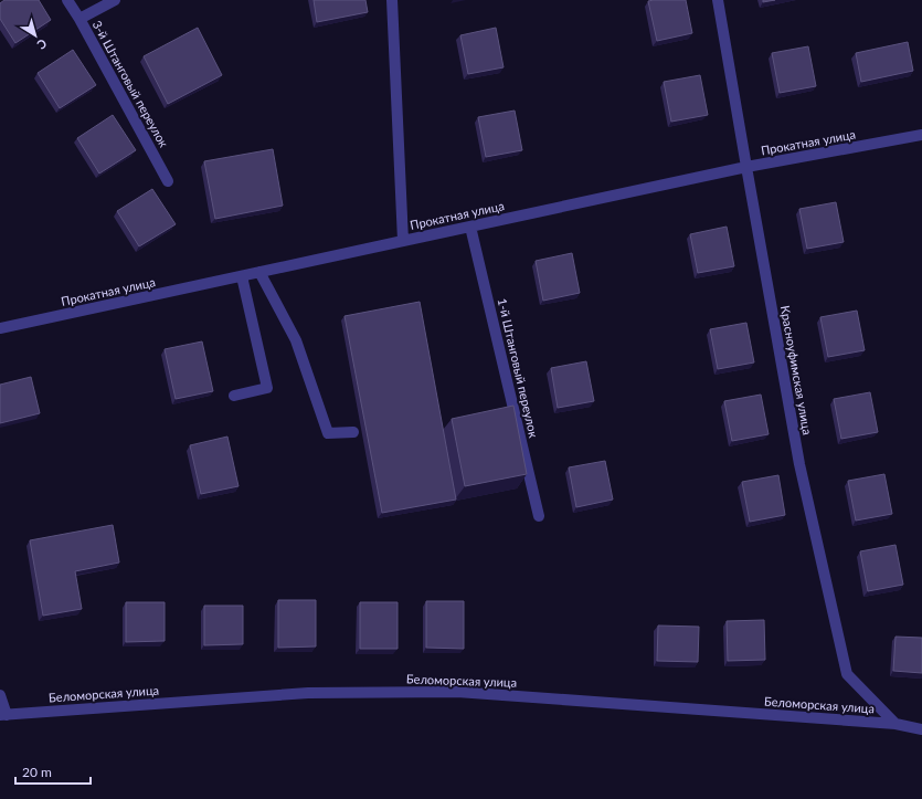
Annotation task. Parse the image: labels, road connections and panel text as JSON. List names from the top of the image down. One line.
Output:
{"streets":{"street":["3-й Штанговый переулок","Прокатная улица","1-й Штанговый переулок","Красноуфимская улица","Беломорская улица"]},"crossings":[["Прокатная улица","1-й Штанговый переулок"],["Прокатная улица","Красноуфимская улица"],["Красноуфимская улица","Беломорская улица"]],"scale_bar":"20 m","north":"bottom right"}
